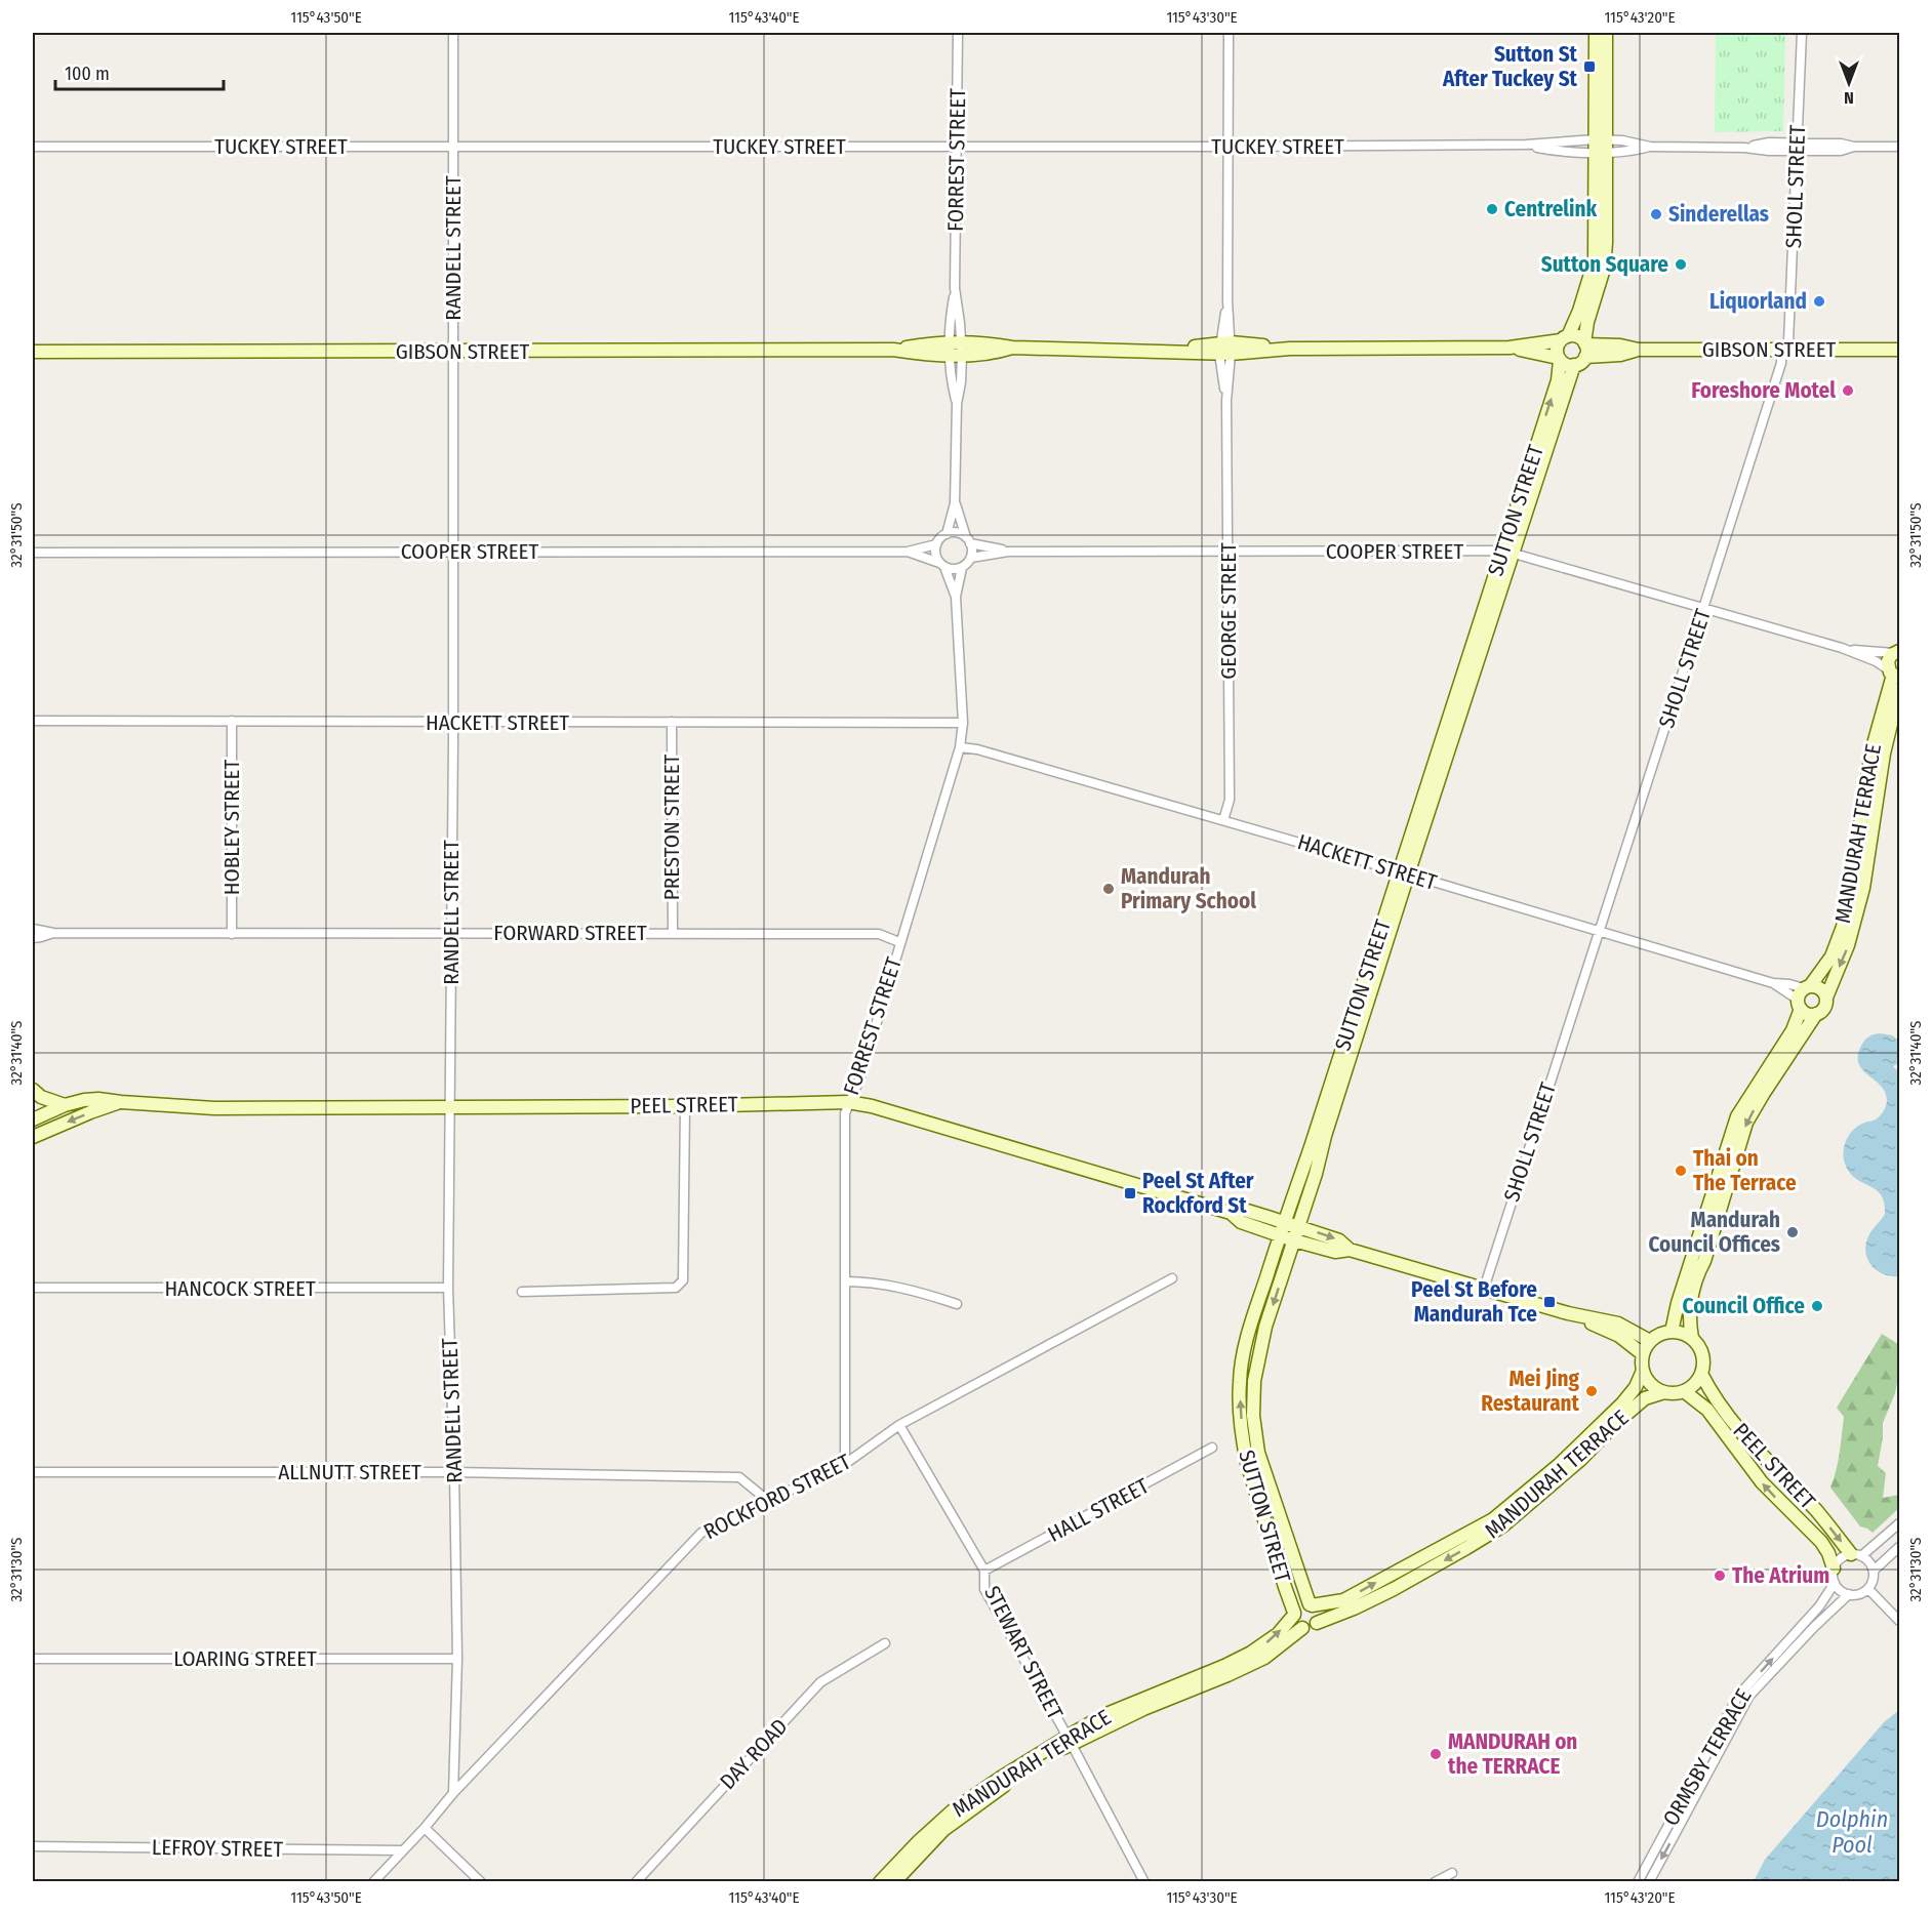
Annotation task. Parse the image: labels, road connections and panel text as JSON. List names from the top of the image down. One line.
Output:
{"streets":{"main road":["GIBSON STREET","SUTTON STREET","MANDURAH TERRACE","PEEL STREET"],"street":["TUCKEY STREET","FORREST STREET","SHOLL STREET","RANDELL STREET","COOPER STREET","GEORGE STREET","HACKETT STREET","HOBLEY STREET","PRESTON STREET","FORWARD STREET","HANCOCK STREET","ALLNUTT STREET","ROCKFORD STREET","HALL STREET","STEWART STREET","LOARING STREET","DAY ROAD","ORMSBY TERRACE","LEFROY STREET"]},"crossings":[["TUCKEY STREET","FORREST STREET"],["TUCKEY STREET","SHOLL STREET"],["TUCKEY STREET","RANDELL STREET"],["TUCKEY STREET","GEORGE STREET"],["FORREST STREET","GIBSON STREET"],["FORREST STREET","COOPER STREET"],["FORREST STREET","HACKETT STREET"],["FORREST STREET","FORWARD STREET"],["FORREST STREET","PEEL STREET"],["FORREST STREET","ROCKFORD STREET"],["SHOLL STREET","GIBSON STREET"],["SHOLL STREET","COOPER STREET"],["SHOLL STREET","HACKETT STREET"],["SHOLL STREET","PEEL STREET"],["RANDELL STREET","GIBSON STREET"],["RANDELL STREET","COOPER STREET"],["RANDELL STREET","HACKETT STREET"],["RANDELL STREET","FORWARD STREET"],["RANDELL STREET","PEEL STREET"],["RANDELL STREET","HANCOCK STREET"],["RANDELL STREET","ALLNUTT STREET"],["RANDELL STREET","ROCKFORD STREET"],["RANDELL STREET","LOARING STREET"],["GIBSON STREET","SUTTON STREET"],["GIBSON STREET","GEORGE STREET"],["SUTTON STREET","COOPER STREET"],["SUTTON STREET","HACKETT STREET"],["SUTTON STREET","MANDURAH TERRACE"],["SUTTON STREET","PEEL STREET"],["COOPER STREET","GEORGE STREET"],["COOPER STREET","MANDURAH TERRACE"],["GEORGE STREET","HACKETT STREET"],["HACKETT STREET","HOBLEY STREET"],["HACKETT STREET","PRESTON STREET"],["HACKETT STREET","MANDURAH TERRACE"],["HOBLEY STREET","FORWARD STREET"],["PRESTON STREET","FORWARD STREET"],["MANDURAH TERRACE","PEEL STREET"],["MANDURAH TERRACE","STEWART STREET"],["PEEL STREET","ORMSBY TERRACE"],["ALLNUTT STREET","ROCKFORD STREET"],["ROCKFORD STREET","STEWART STREET"],["ROCKFORD STREET","LEFROY STREET"],["HALL STREET","STEWART STREET"]],"water":["Dolphin Pool"],"places":{"transit":["Sutton St After Tuckey St","Peel St After Rockford St","Peel St Before Mandurah Tce"],"other":["Centrelink","Sinderellas","Sutton Square","Liquorland","Foreshore Motel","Mandurah Primary School","Thai on The Terrace","Mandurah Council Offices","Council Office","Mei Jing Restaurant","The Atrium","MANDURAH on the TERRACE"]},"scale_bar":"100 m","north":"bottom","coordinates":["115°43'50\"E","115°43'40\"E","115°43'30\"E","115°43'20\"E","32°31'50\"S","32°31'40\"S","32°31'30\"S"]}
